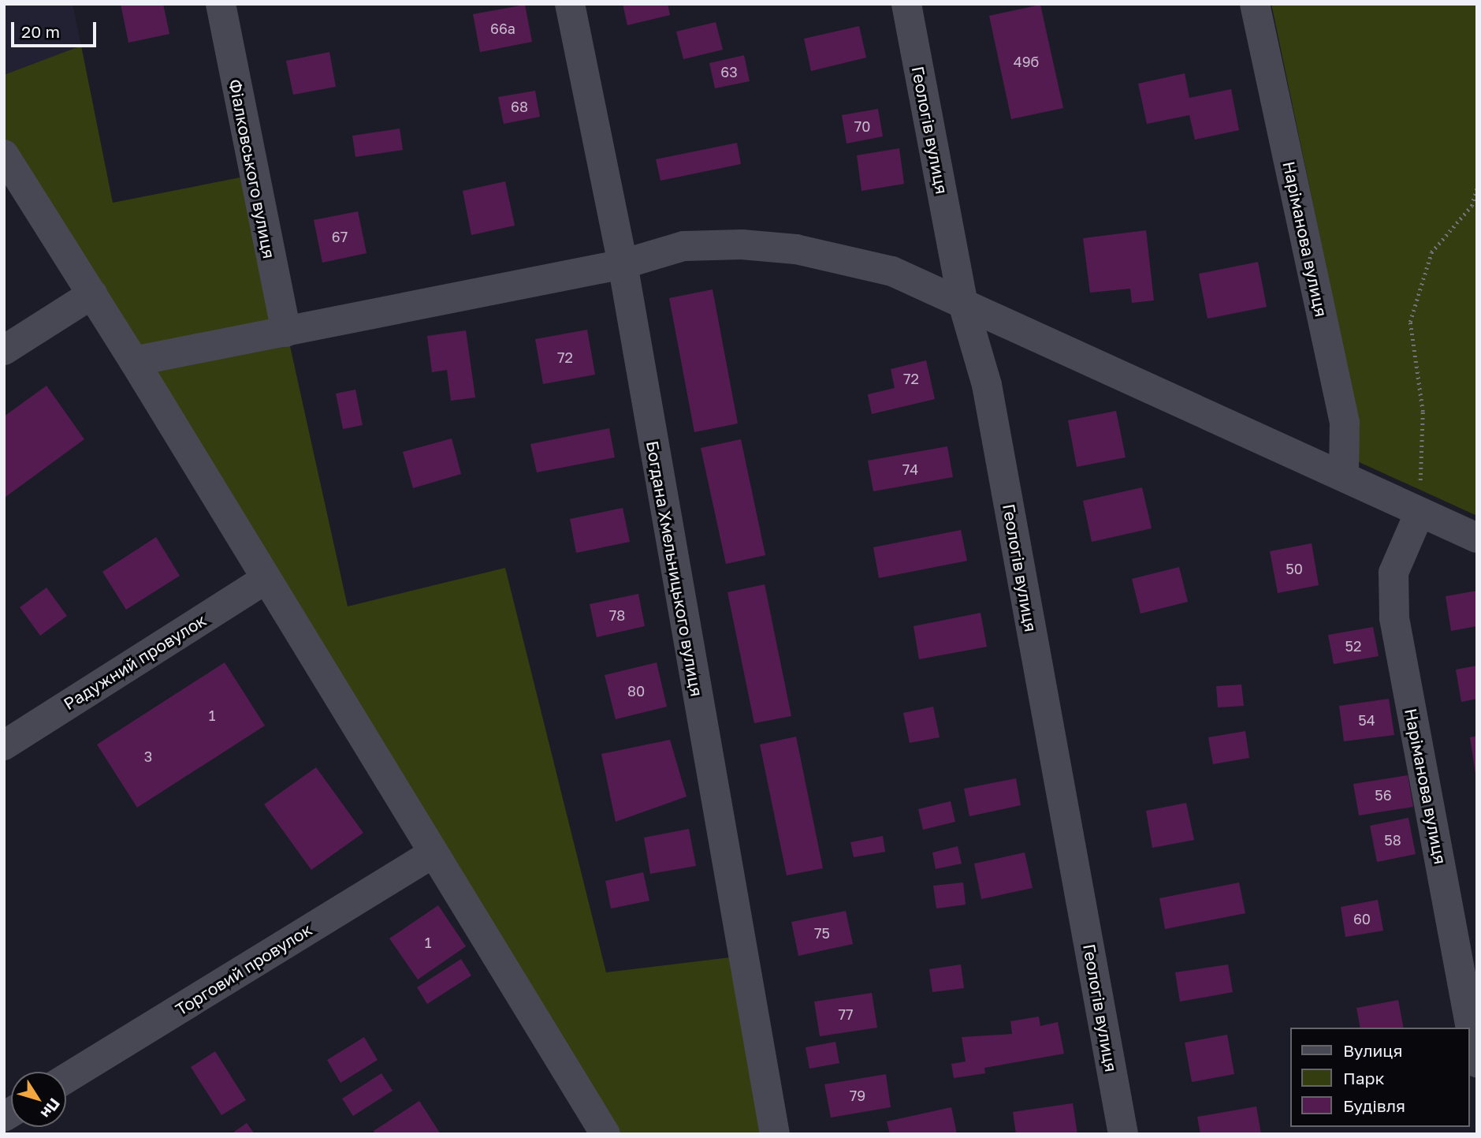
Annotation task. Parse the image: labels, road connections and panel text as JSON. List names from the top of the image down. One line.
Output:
{"streets":{"street":["Геологів вулиця","Фіалковського вулиця","Наріманова вулиця","Богдана Хмельницького вулиця","Радужний провулок","Торговий провулок"]},"house_numbers":["66а","49б","63","68","70","67","72","72","74","50","78","52","80","1","54","3","56","58","60","75","1","77","79"],"legend":["Вулиця","Парк","Будівля"],"scale_bar":"20 m","north":"bottom right"}
